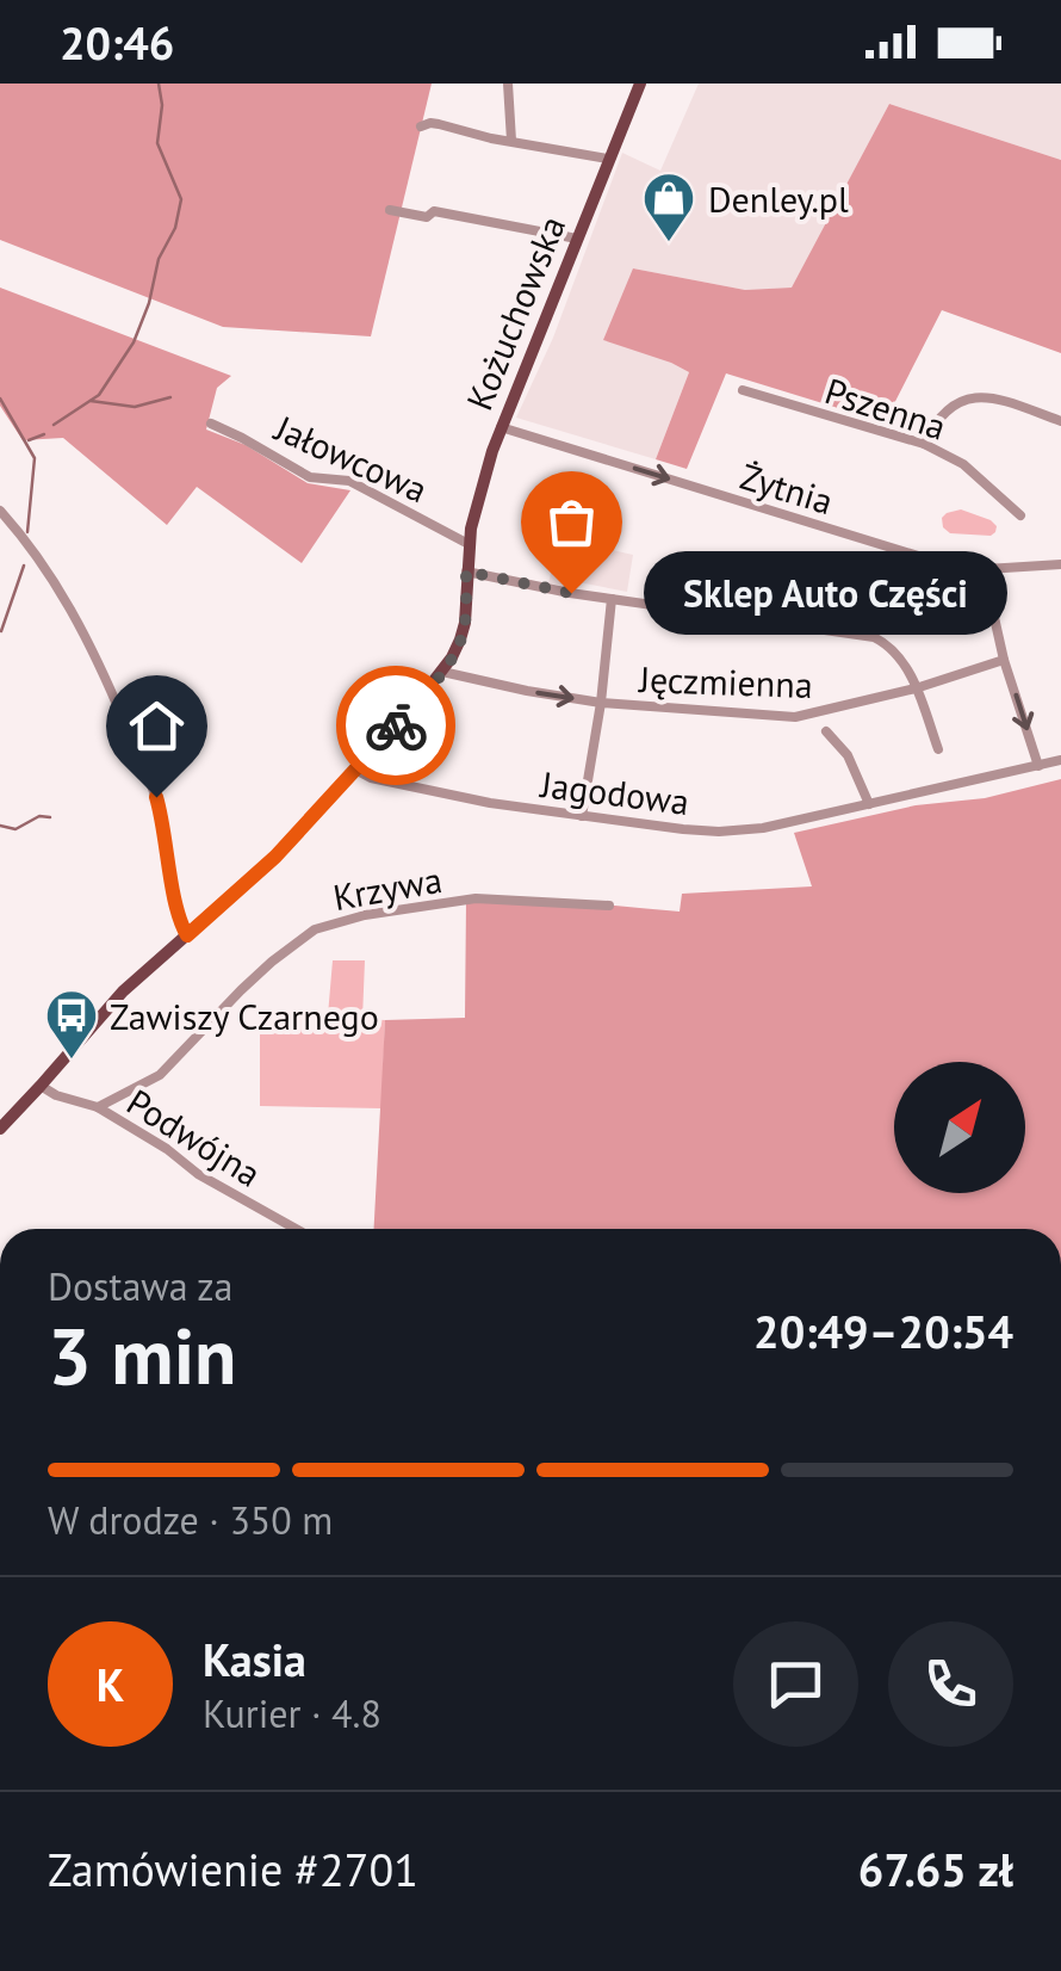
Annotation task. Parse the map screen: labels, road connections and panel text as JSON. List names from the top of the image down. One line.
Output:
{"streets":{"main road":["Kożuchowska"],"street":["Pszenna","Jałowcowa","Żytnia","Jęczmienna","Jagodowa","Krzywa","Podwójna"]},"crossings":[["Kożuchowska","Jałowcowa"],["Kożuchowska","Żytnia"],["Kożuchowska","Jęczmienna"],["Kożuchowska","Jagodowa"],["Kożuchowska","Podwójna"],["Krzywa","Podwójna"]],"one_way":["Żytnia"],"places":{"shop":["Denley.pl"],"other":["Sklep Auto Części"],"bus stop":["Zawiszy Czarnego"]},"north":"top right","page":{"status":"20:46","bubble":"Sklep Auto Części","heading":["3 min","Dostawa za","20:49–20:54"],"panel":["Kasia","Kurier · 4.8","Zamówienie #2701","67.65 zł"],"bar":"W drodze · 350 m","round":"K"}}
